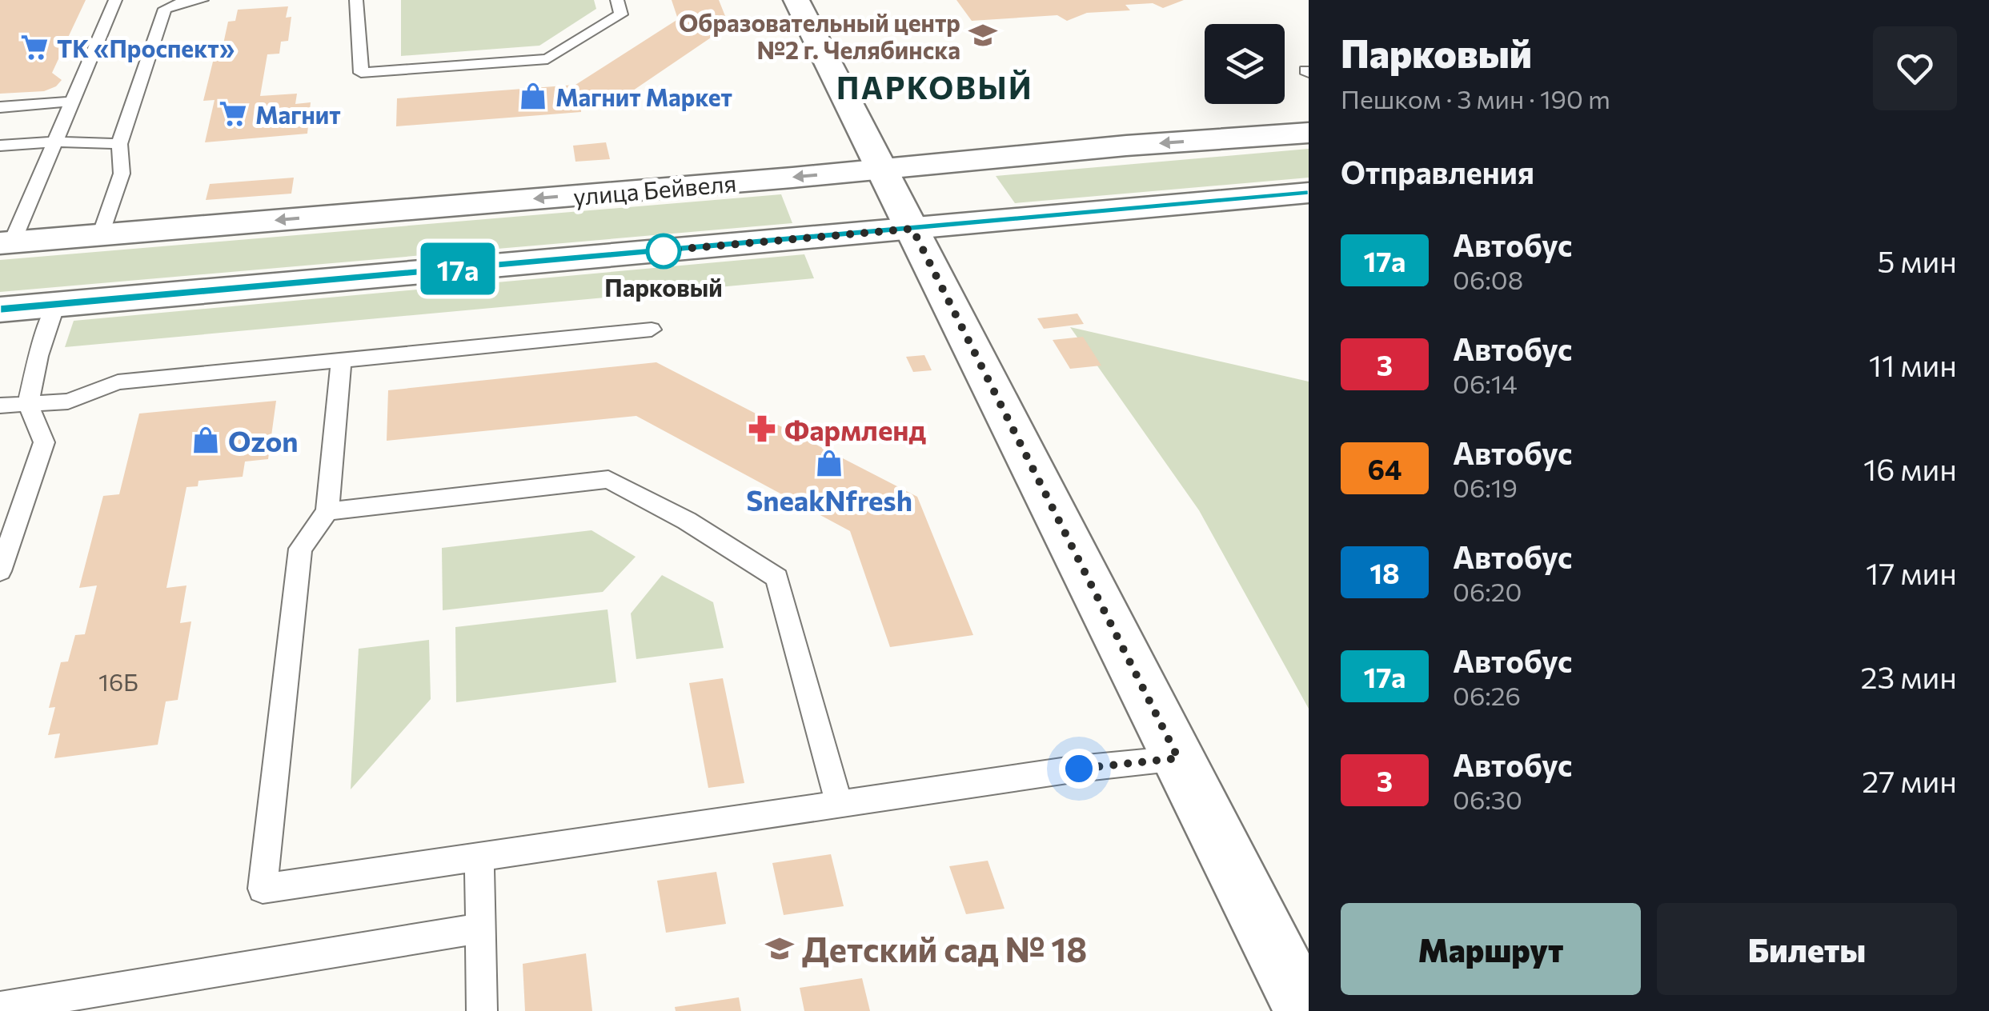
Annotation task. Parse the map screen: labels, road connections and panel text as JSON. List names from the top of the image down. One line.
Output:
{"streets":{"main road":["улица Бейвеля"]},"districts":["ПАРКОВЫЙ"],"places":{"school or university":["Образовательный центр №2 г. Челябинска","Детский сад № 18"],"supermarket":["ТК «Проспект»","Магнит"],"shop":["Магнит Маркет","Ozon","SneakNfresh"],"other":["Парковый"],"pharmacy":["Фармленд"]},"lines":["bus line 17a"],"house_numbers":["16Б"],"page":{"on_map":"17a","heading":[["Парковый","Пешком · 3 мин · 190 m"],"Отправления"],"list":[{"mark":"17a","name":"Автобус","note":"06:08","value":"5 мин"},{"mark":"3","name":"Автобус","note":"06:14","value":"11 мин"},{"mark":"64","name":"Автобус","note":"06:19","value":"16 мин"},{"mark":"18","name":"Автобус","note":"06:20","value":"17 мин"},{"mark":"17a","name":"Автобус","note":"06:26","value":"23 мин"},{"mark":"3","name":"Автобус","note":"06:30","value":"27 мин"}],"buttons":["Маршрут","Билеты"]}}
